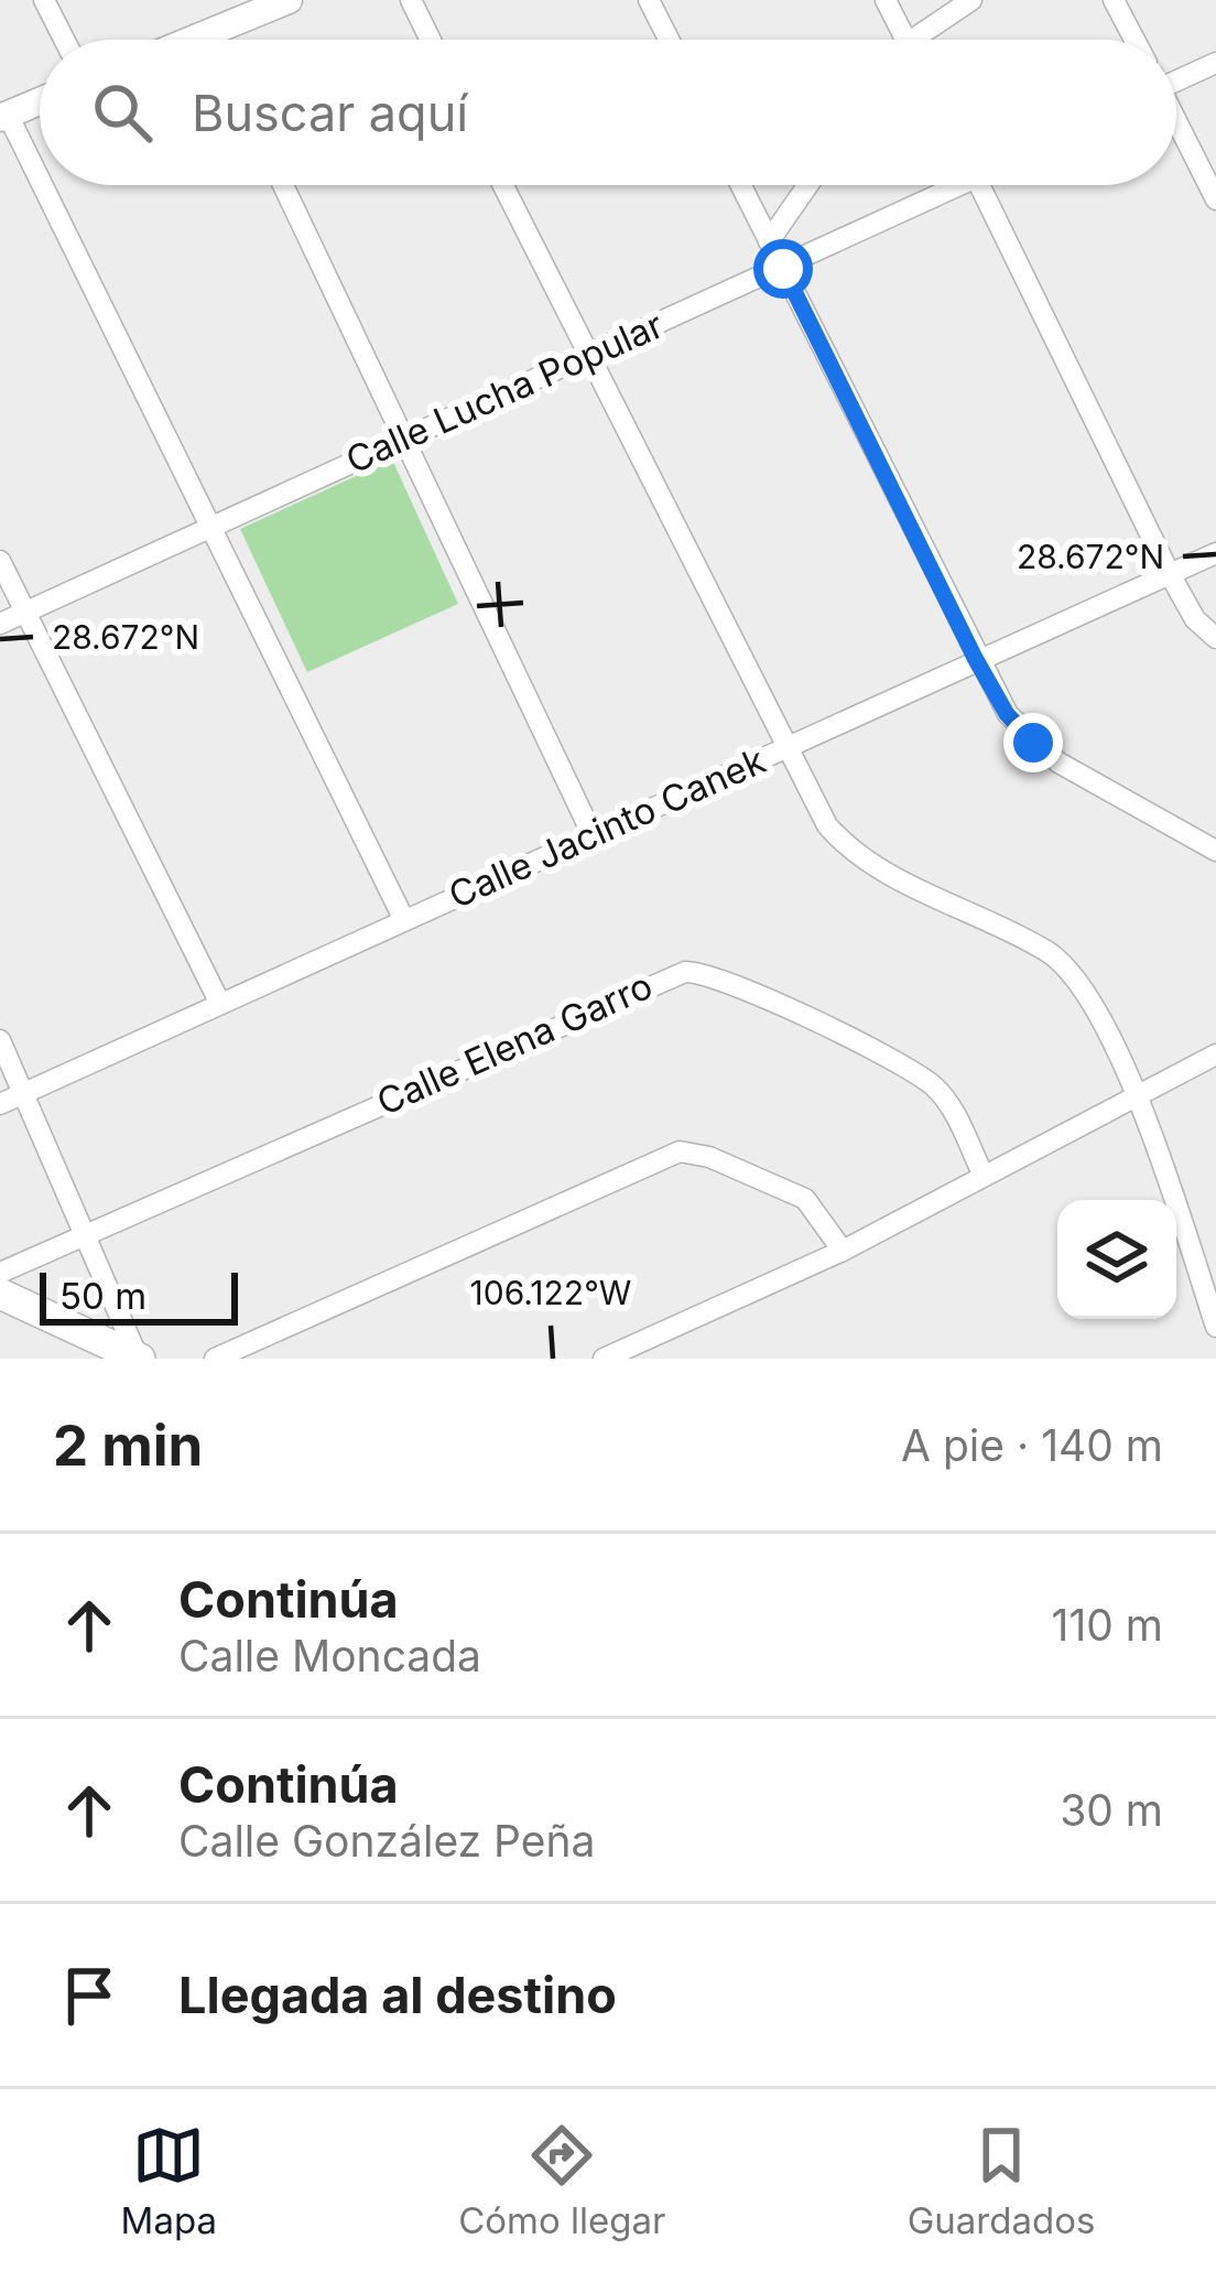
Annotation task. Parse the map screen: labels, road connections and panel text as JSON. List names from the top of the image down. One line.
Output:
{"streets":{"street":["Calle Lucha Popular","Calle Jacinto Canek","Calle Elena Garro"]},"scale_bar":"50 m","page":{"search":"Buscar aquí","scale":"50 m","heading":["2 min","A pie · 140 m"],"list":[["Continúa","Calle Moncada","110 m"],["Continúa","Calle González Peña","30 m"],"Llegada al destino"],"nav":["Mapa","Cómo llegar","Guardados"]},"coordinates":["28.672°N","106.122°W"]}
